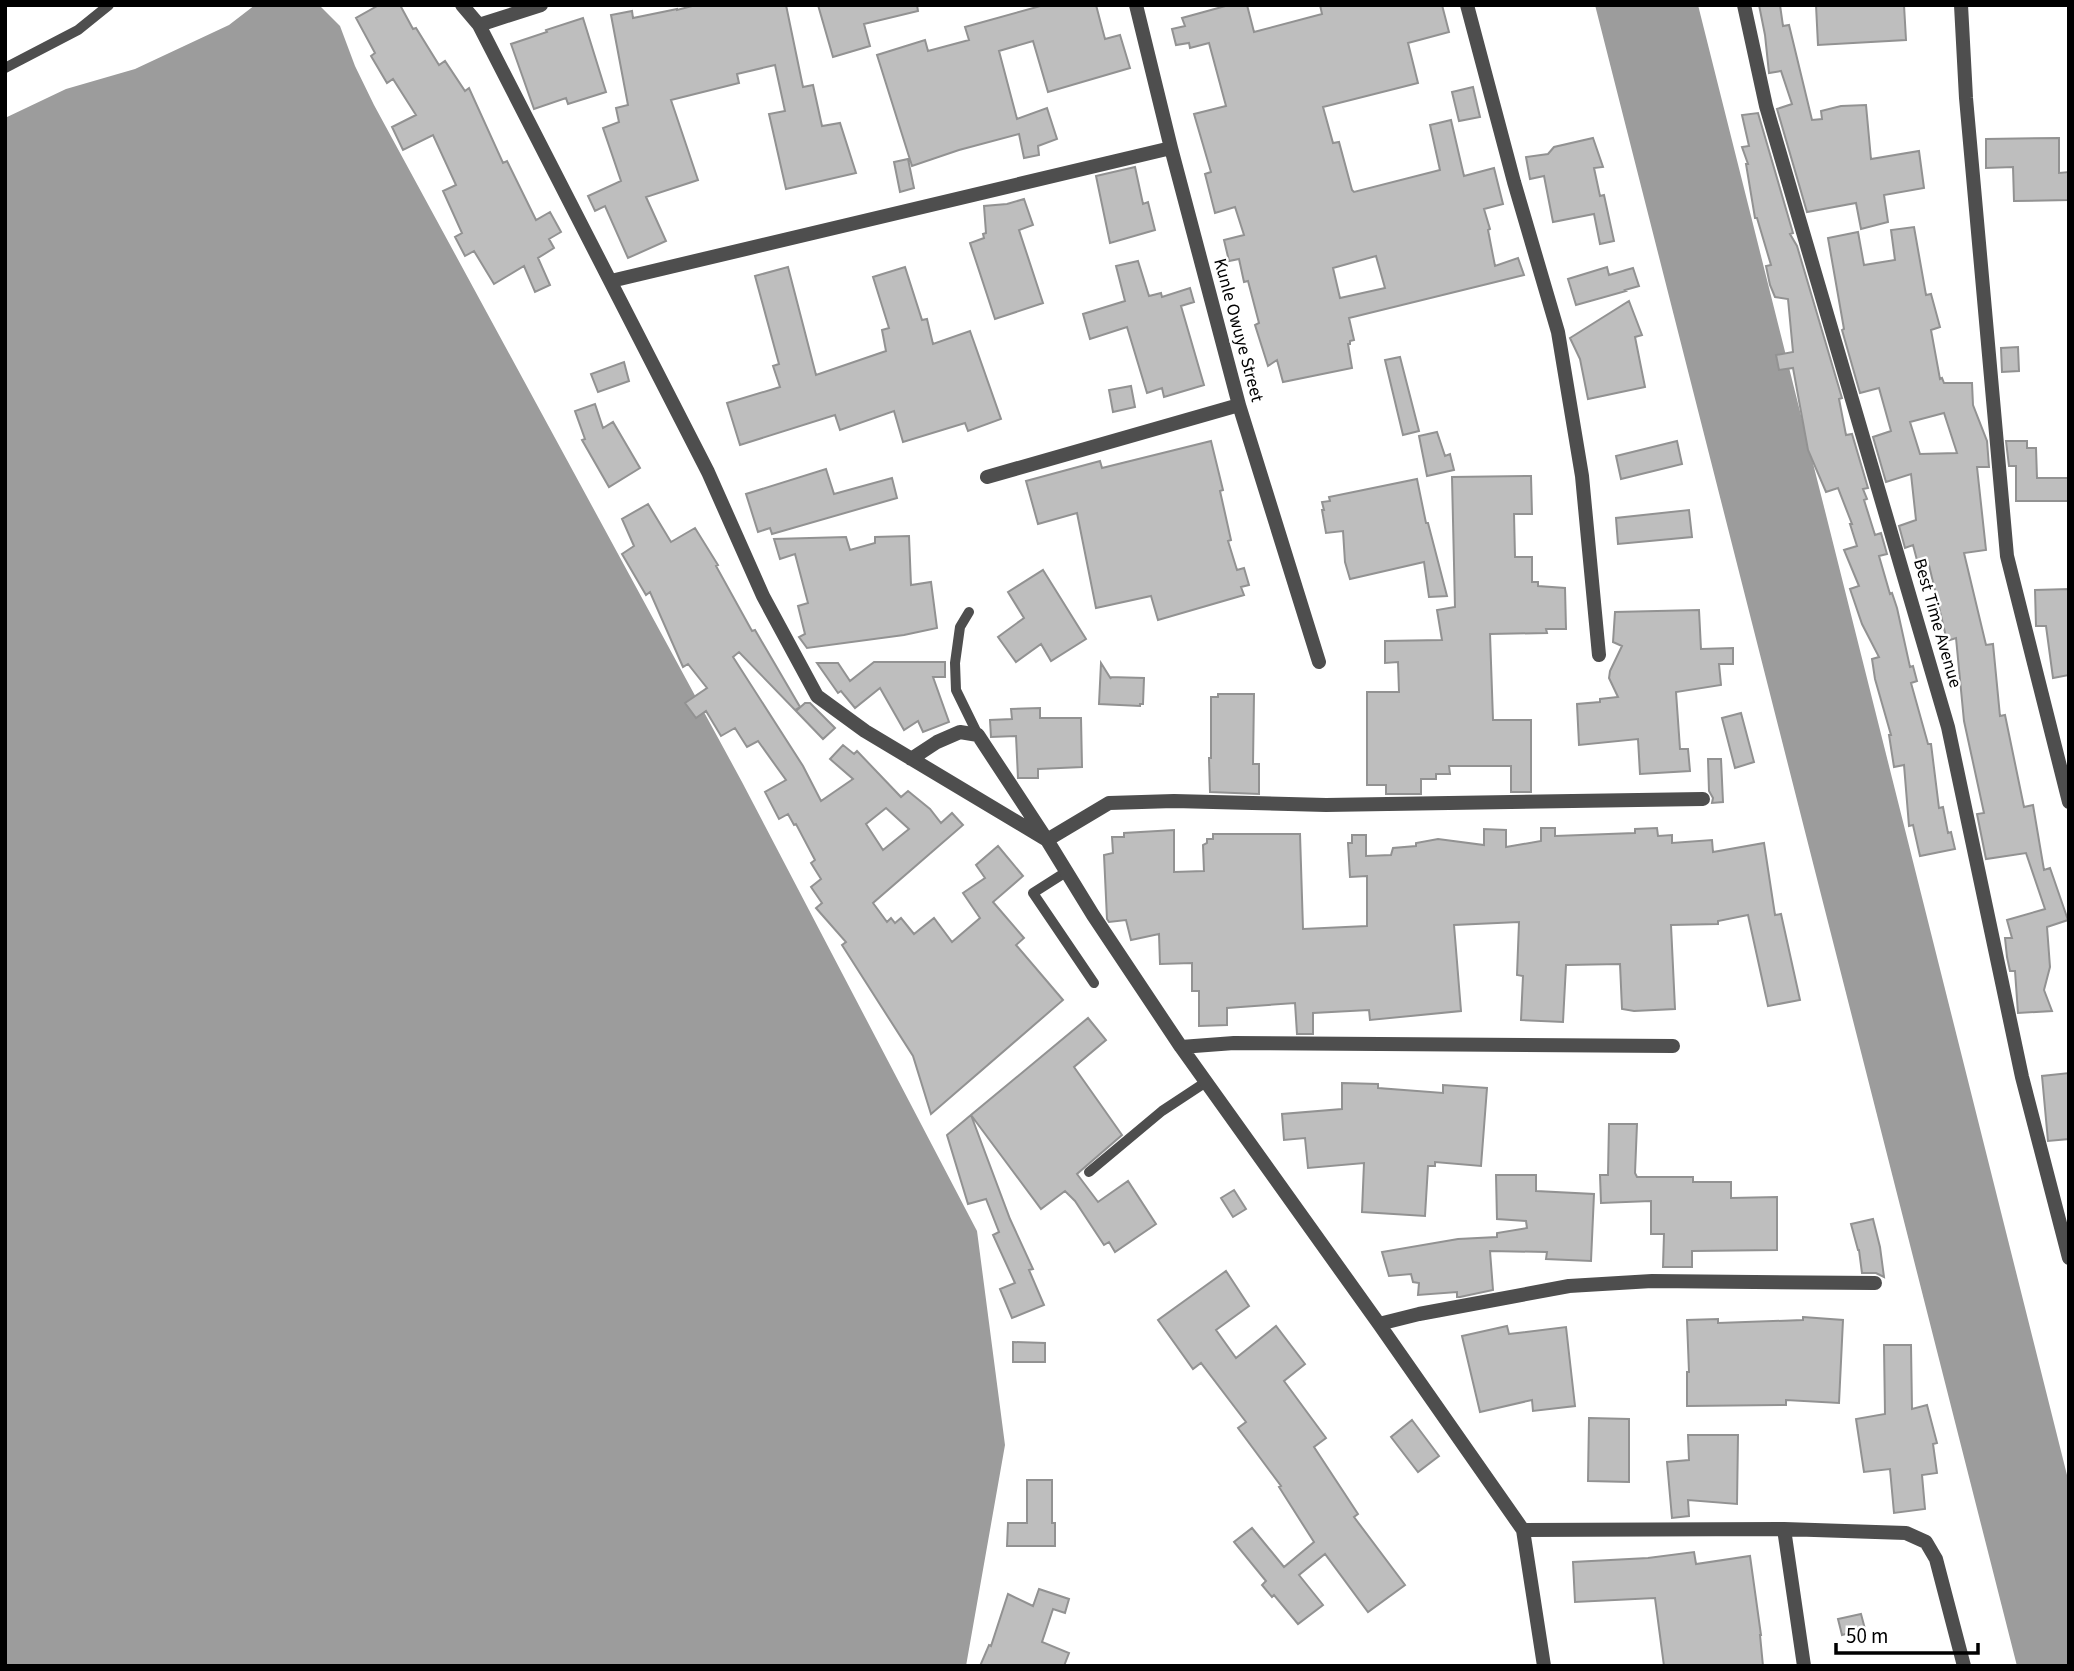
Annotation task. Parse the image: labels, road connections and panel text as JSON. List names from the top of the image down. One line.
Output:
{"streets":{"street":["Kunle Owuye Street","Best Time Avenue"]},"scale_bar":"50 m"}
